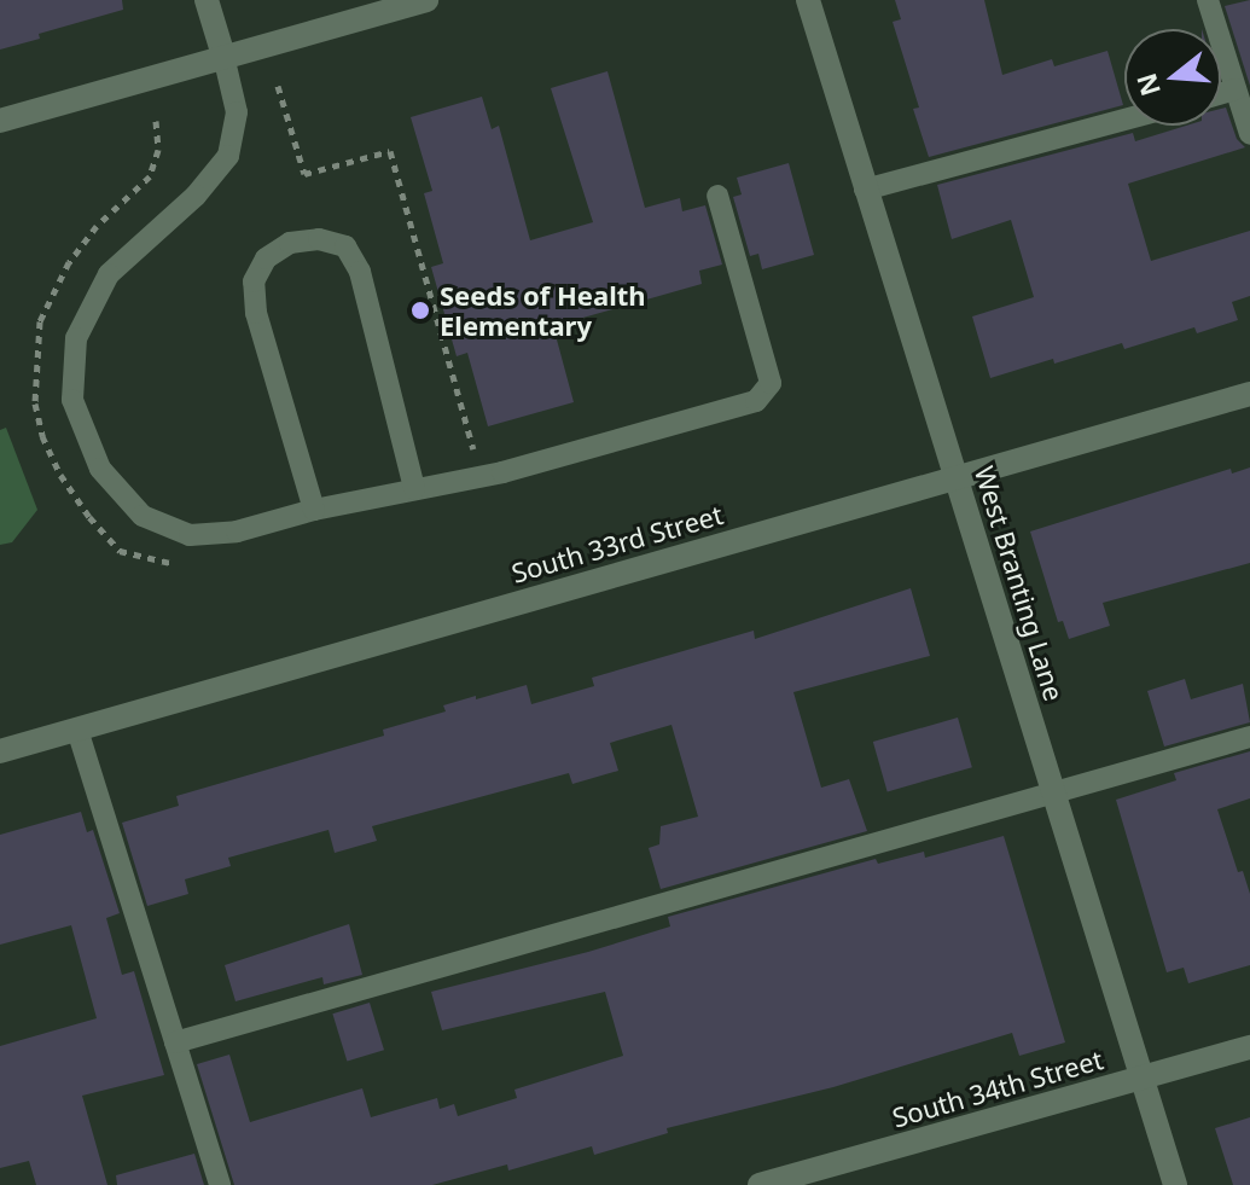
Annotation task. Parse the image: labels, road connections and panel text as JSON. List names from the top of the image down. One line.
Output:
{"streets":{"street":["South 33rd Street","West Branting Lane","South 34th Street"]},"crossings":[["South 33rd Street","West Branting Lane"],["West Branting Lane","South 34th Street"]],"places":["Seeds of Health Elementary"],"north":"left"}
